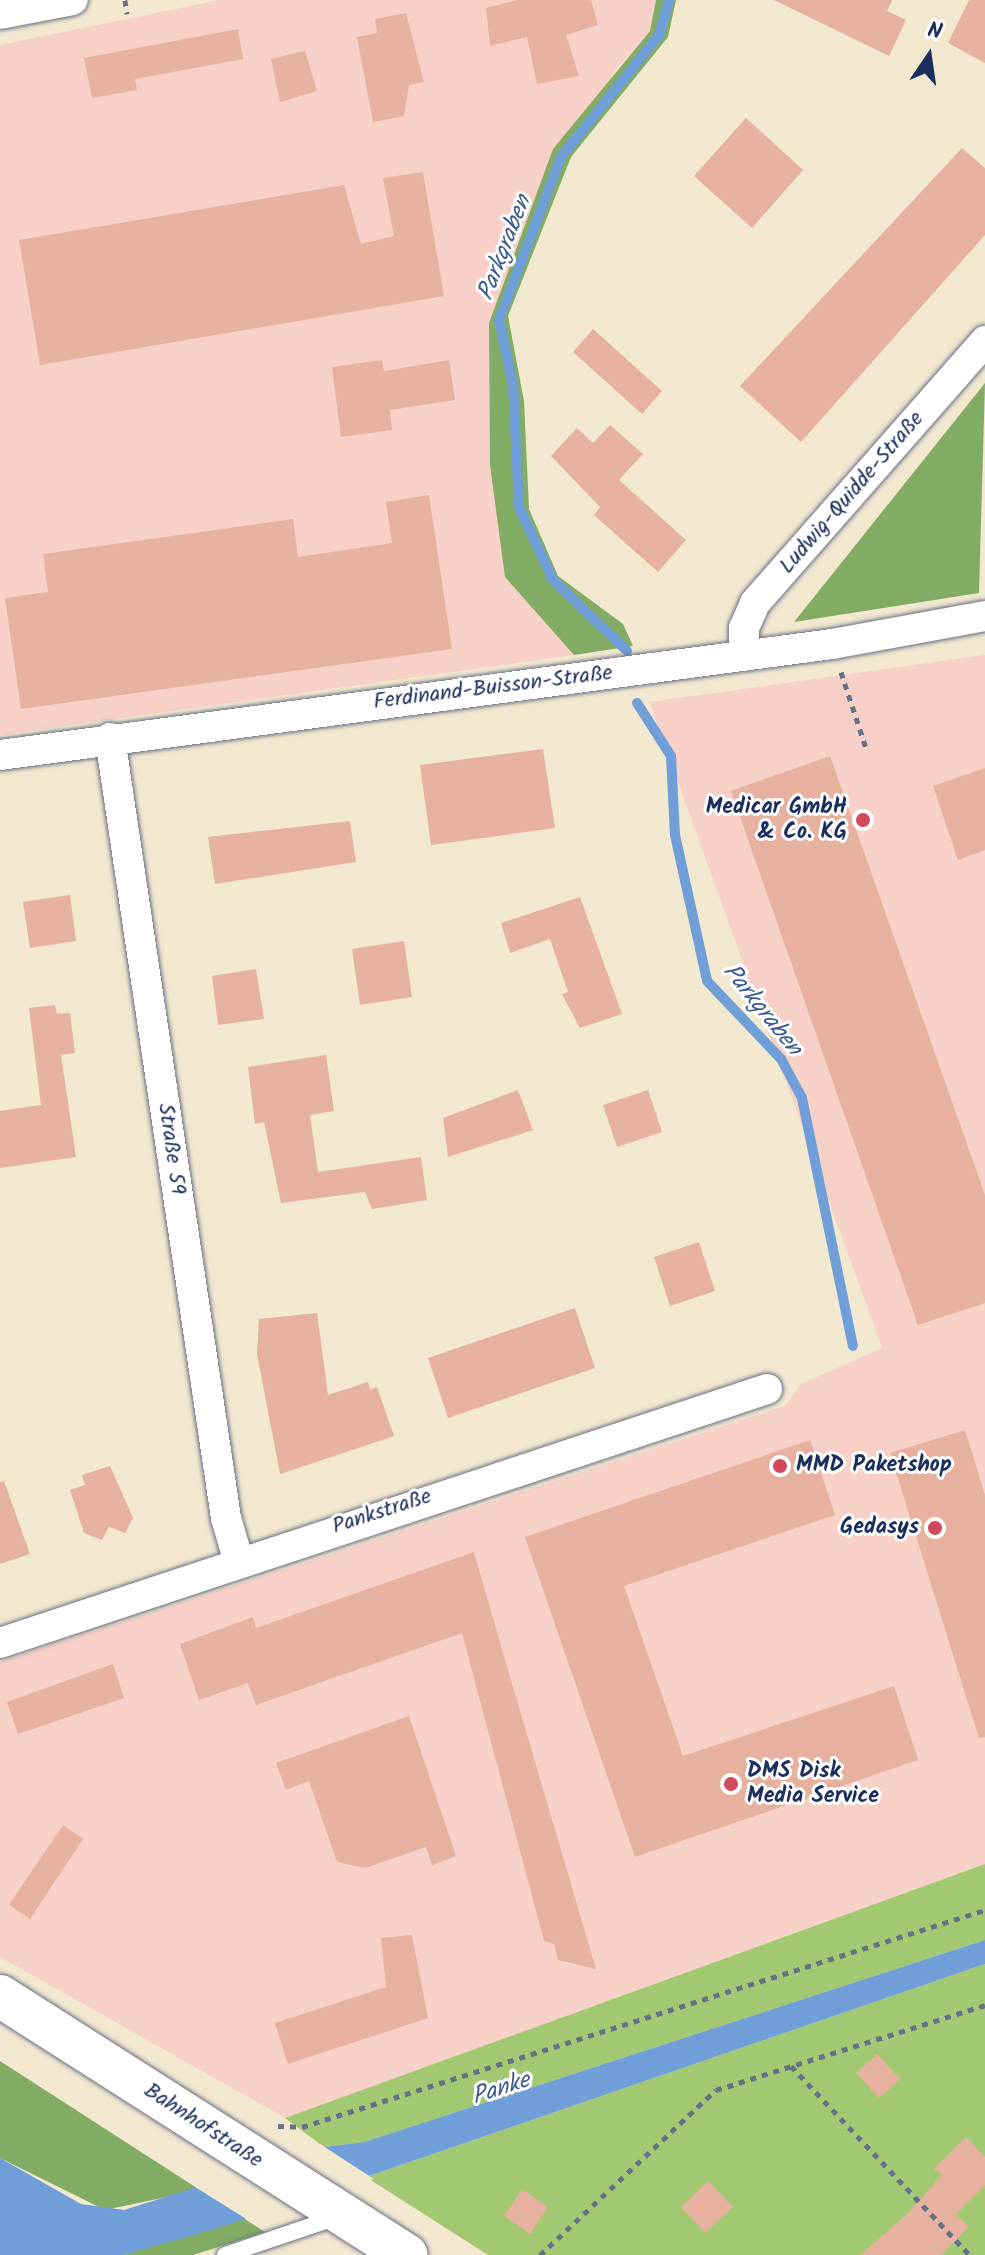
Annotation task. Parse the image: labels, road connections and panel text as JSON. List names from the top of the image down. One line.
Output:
{"streets":{"main road":["Bahnhofstraße"],"street":["Ludwig-Quidde-Straße","Ferdinand-Buisson-Straße","Straße 59","Pankstraße"]},"crossings":[["Ludwig-Quidde-Straße","Ferdinand-Buisson-Straße"],["Ferdinand-Buisson-Straße","Straße 59"],["Straße 59","Pankstraße"]],"water":["Parkgraben","Panke"],"places":["Medicar GmbH & Co. KG","MMD Paketshop","Gedasys","DMS Disk Media Service"],"north":"top"}
